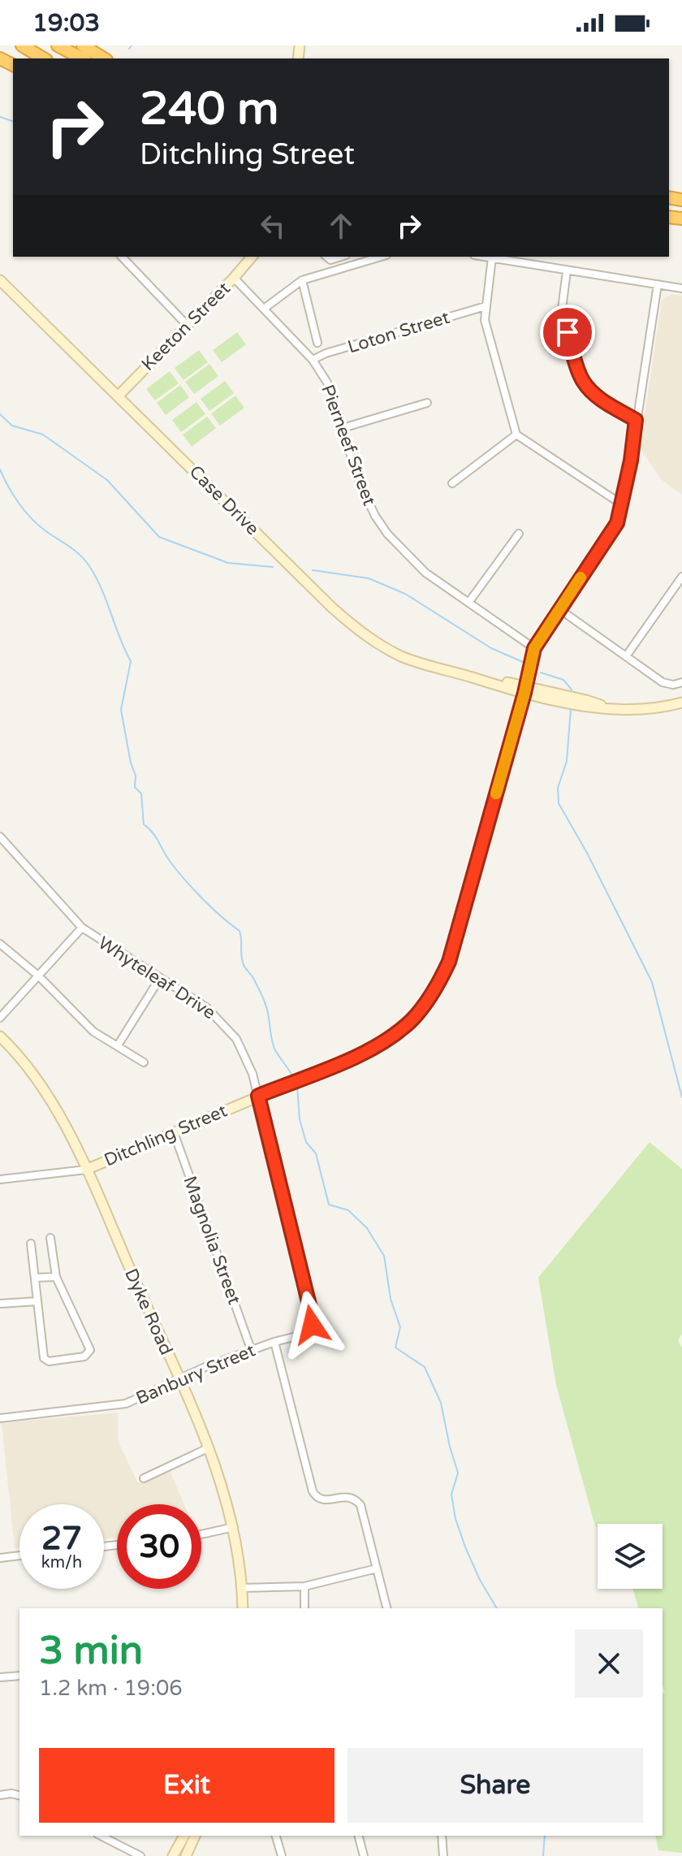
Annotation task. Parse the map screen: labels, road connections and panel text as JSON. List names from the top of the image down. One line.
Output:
{"streets":{"street":["Keeton Street","Loton Street","Pierneef Street","Case Drive","Whyteleaf Drive","Ditchling Street","Magnolia Street","Dyke Road","Banbury Street"]},"crossings":[["Keeton Street","Pierneef Street"],["Keeton Street","Case Drive"],["Loton Street","Pierneef Street"],["Pierneef Street","Ditchling Street"],["Case Drive","Ditchling Street"],["Whyteleaf Drive","Ditchling Street"],["Whyteleaf Drive","Banbury Street"],["Ditchling Street","Magnolia Street"],["Ditchling Street","Dyke Road"],["Magnolia Street","Banbury Street"],["Dyke Road","Banbury Street"]],"page":{"status":"19:03","turn":["240 m","Ditchling Street"],"speed":"27 km/h","limit":"30","heading":["3 min","1.2 km · 19:06"],"buttons":["Exit","Share"]}}
